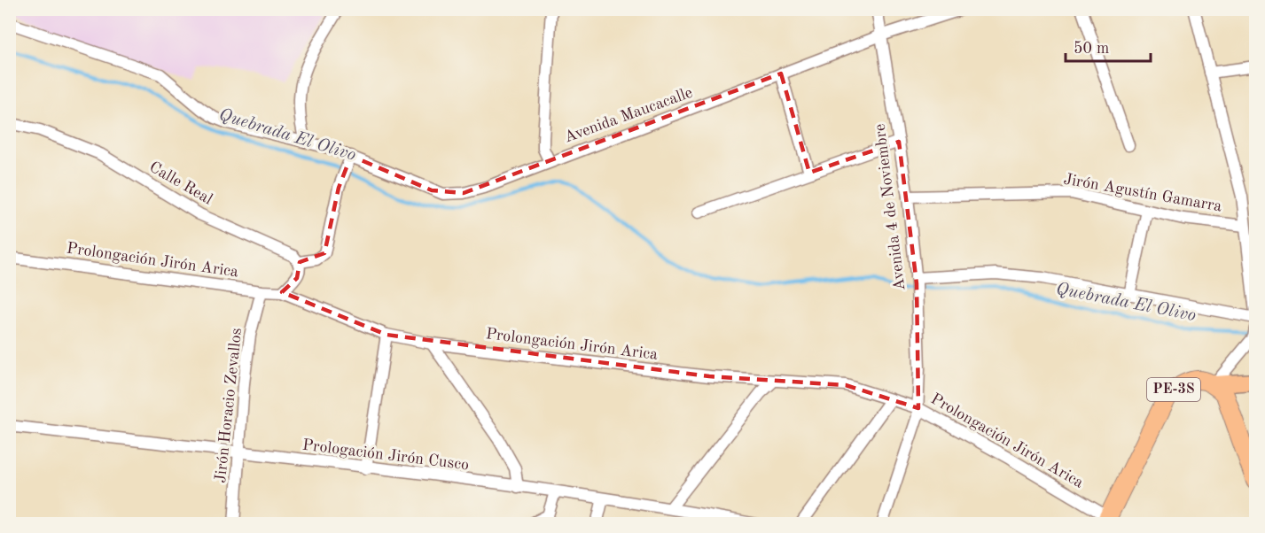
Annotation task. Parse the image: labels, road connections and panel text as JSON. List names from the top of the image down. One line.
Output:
{"streets":{"highway":["PE-3S"],"street":["Avenida Maucacalle","Calle Real","Jirón Agustín Gamarra","Avenida 4 de Noviembre","Prolongación Jirón Arica","Jirón Horacio Zevallos","Prologación Jirón Cusco"]},"crossings":[["Avenida Maucacalle","Avenida 4 de Noviembre"],["Jirón Agustín Gamarra","Avenida 4 de Noviembre"],["Avenida 4 de Noviembre","Prolongación Jirón Arica"],["Prolongación Jirón Arica","PE-3S"],["Prolongación Jirón Arica","Jirón Horacio Zevallos"],["Jirón Horacio Zevallos","Prologación Jirón Cusco"]],"water":["Quebrada El Olivo"],"scale_bar":"50 m"}
